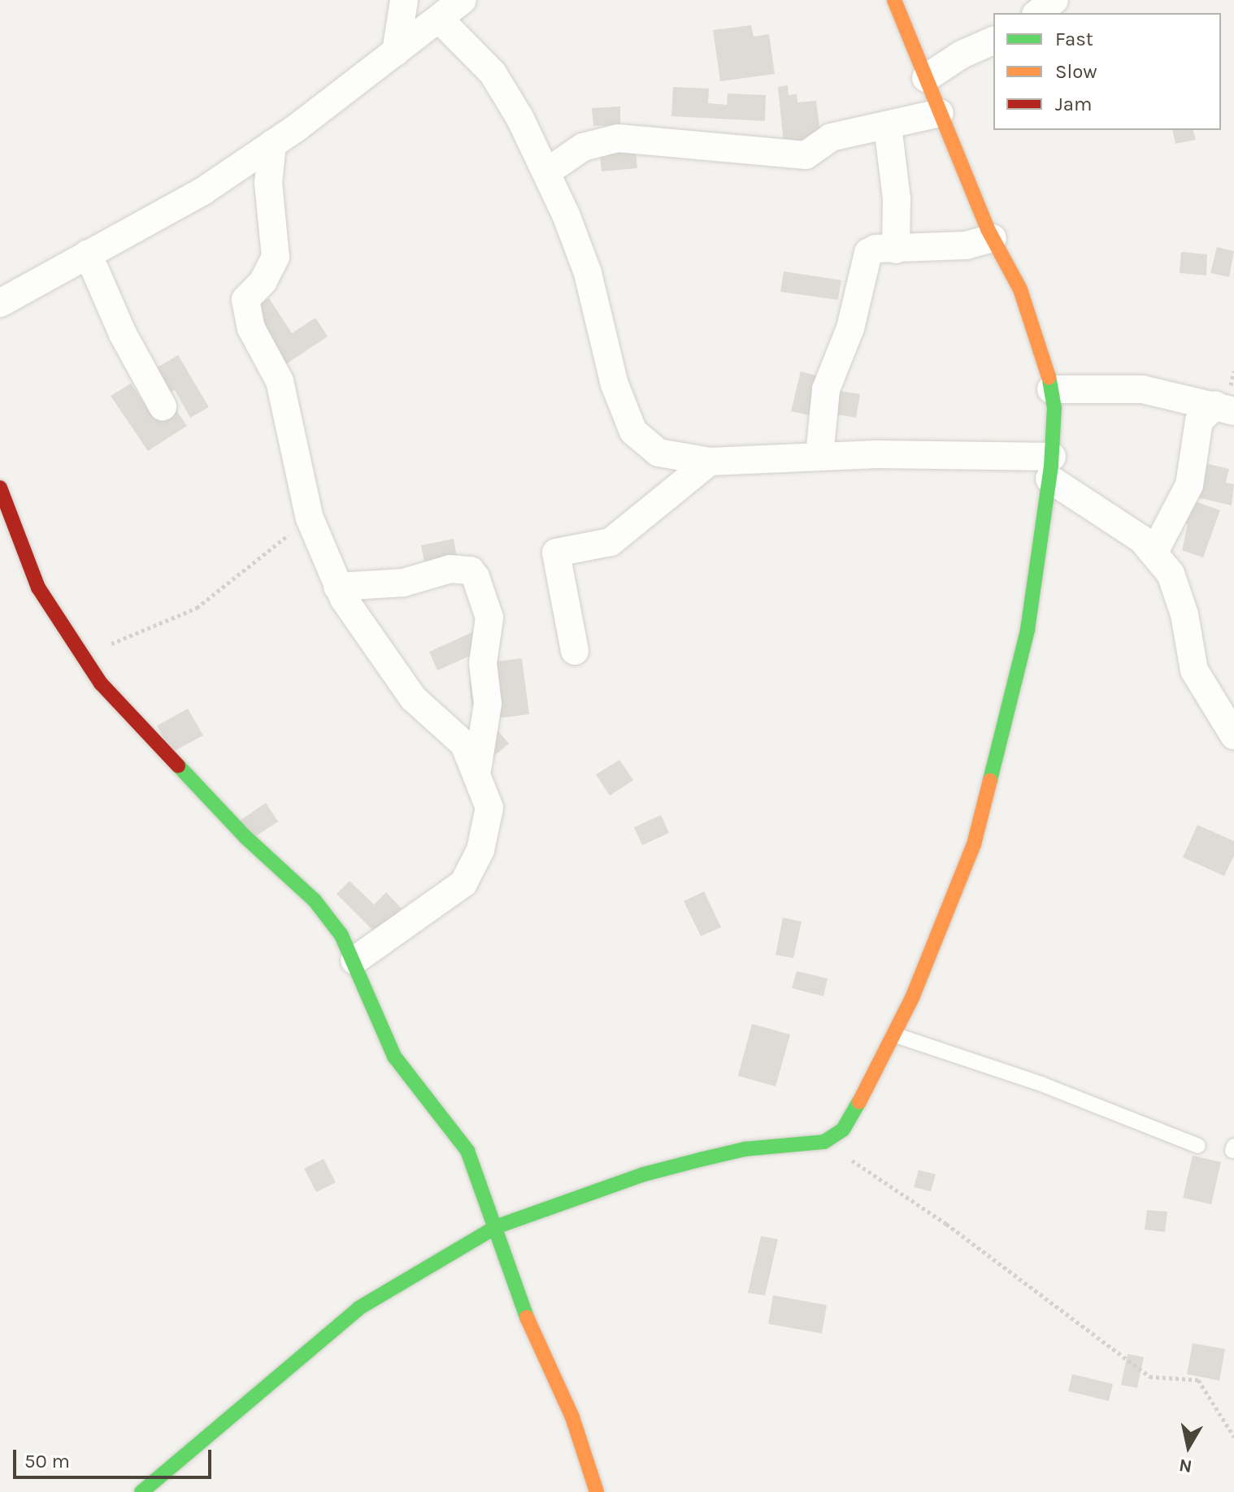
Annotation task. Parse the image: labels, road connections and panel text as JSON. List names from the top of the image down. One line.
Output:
{"legend":["Fast","Slow","Jam"],"scale_bar":"50 m","north":"bottom"}
